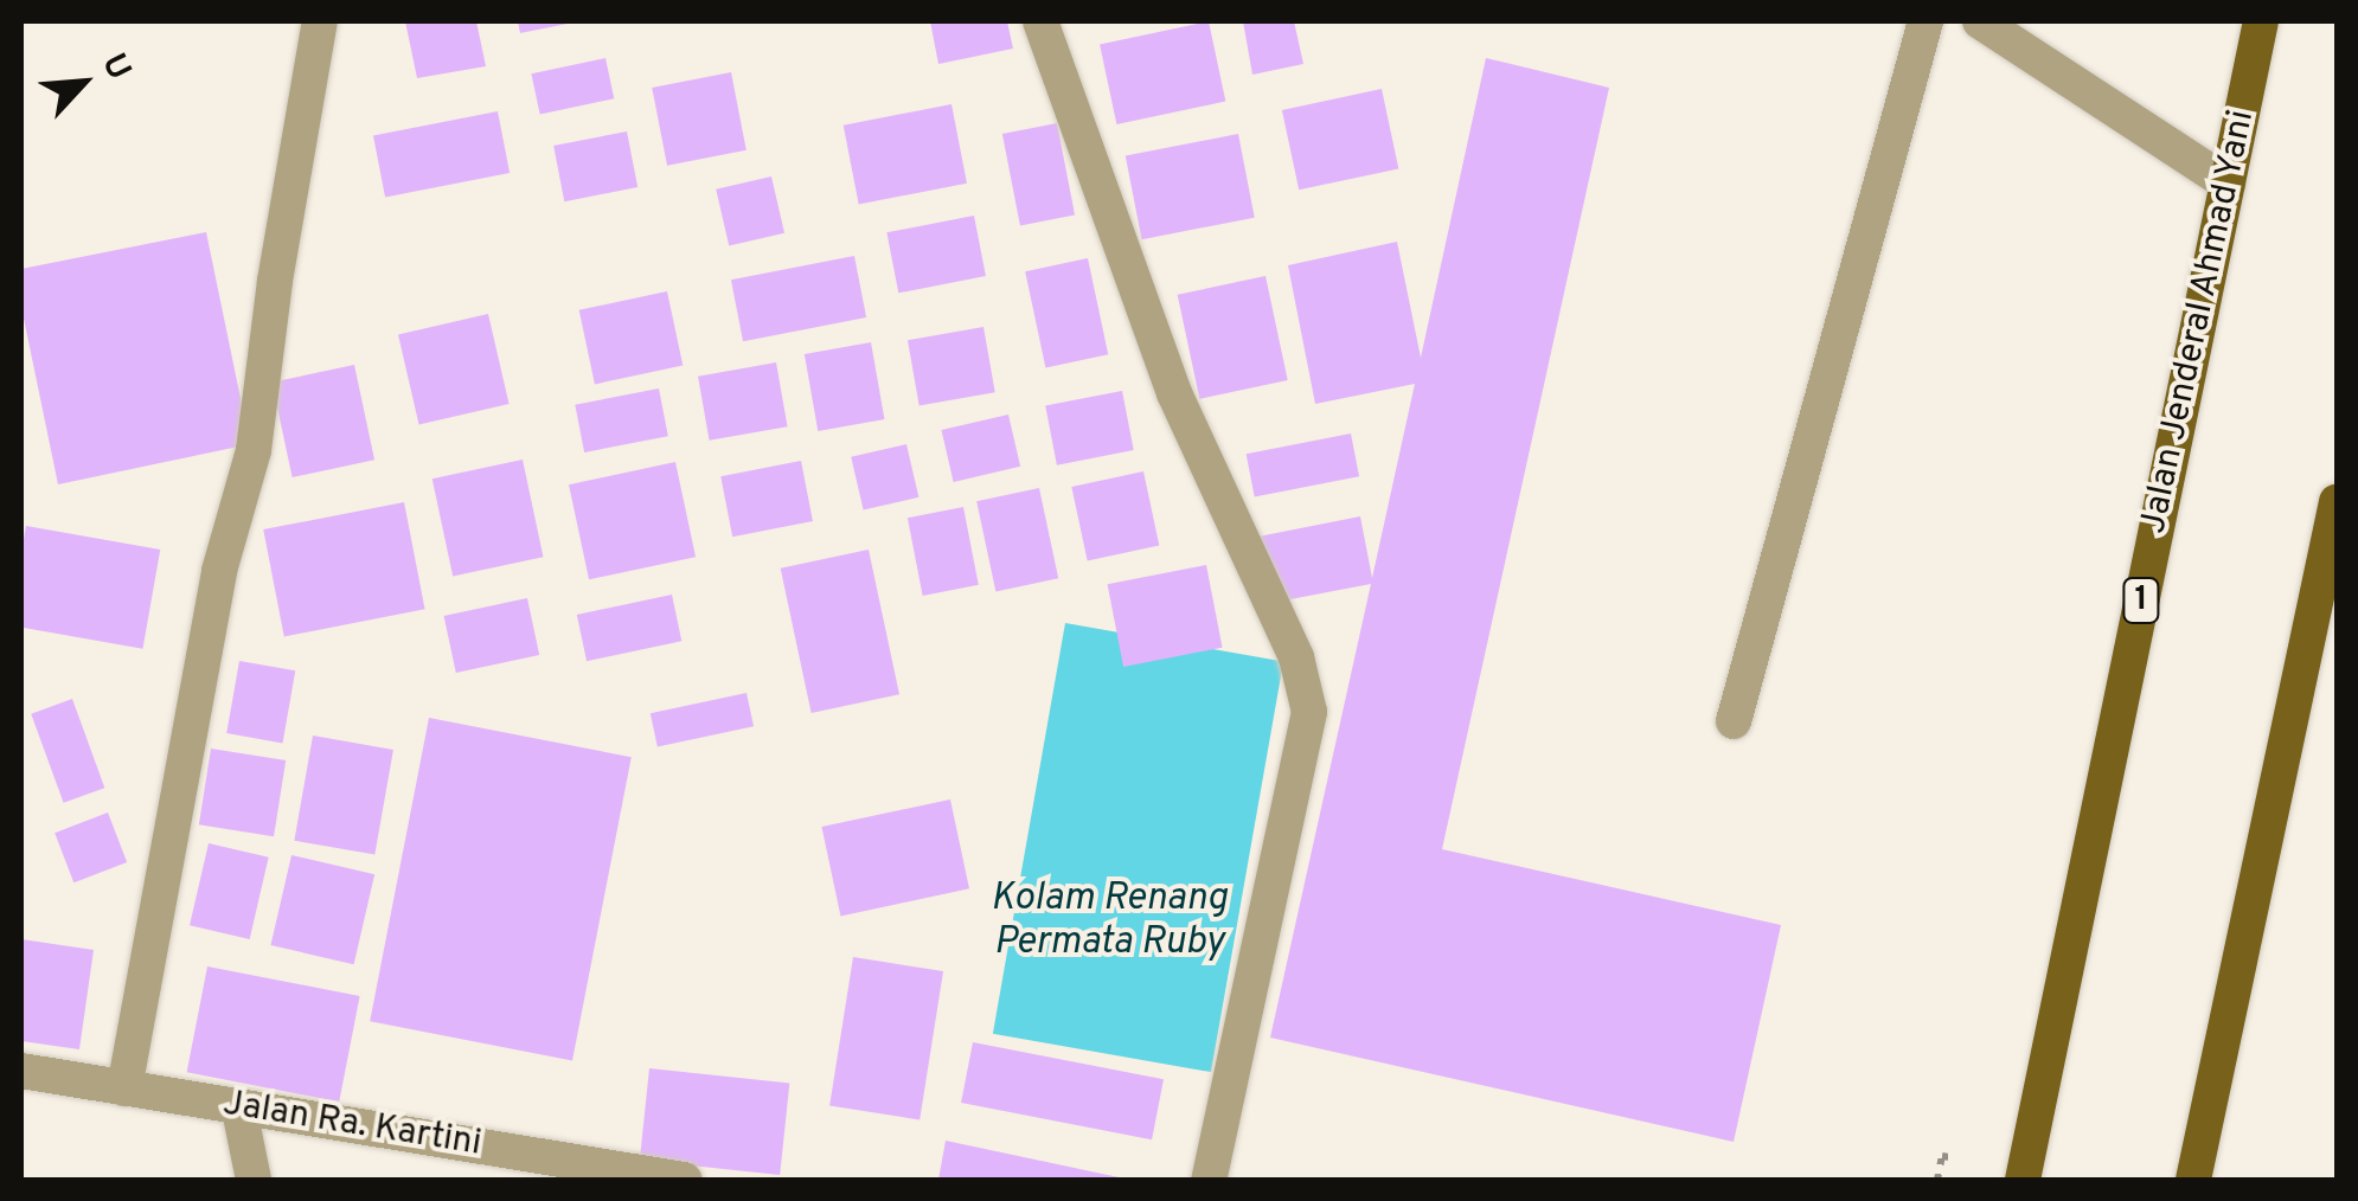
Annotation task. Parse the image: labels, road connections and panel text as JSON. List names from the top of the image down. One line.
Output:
{"streets":{"main road":["Jalan Jenderal Ahmad Yani","1"],"street":["Jalan Ra. Kartini"]},"water":["Kolam Renang Permata Ruby"],"north":"top right"}
